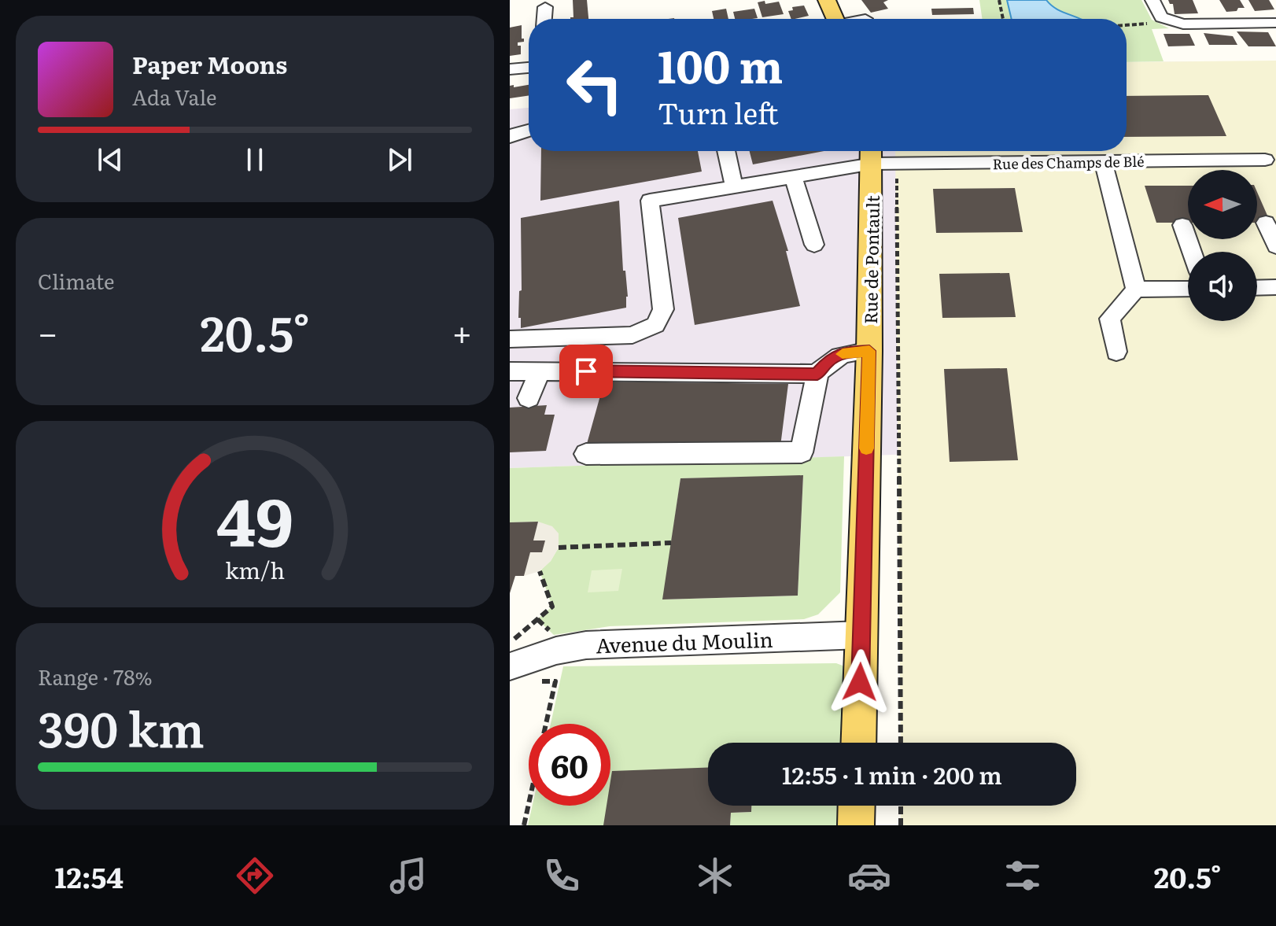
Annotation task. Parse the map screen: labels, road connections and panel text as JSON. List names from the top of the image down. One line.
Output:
{"streets":{"main road":["Rue de Pontault"],"street":["Rue des Champs de Blé","Avenue du Moulin"]},"crossings":[["Rue des Champs de Blé","Rue de Pontault"],["Rue de Pontault","Avenue du Moulin"]],"north":"left","page":{"turn":["100 m","Turn left"],"song":["Paper Moons","Ada Vale"],"tile":["Climate",["Range · 78%","390 km"]],"heat":["−","20.5°","+"],"limit":"60","trip":"12:55 · 1 min · 200 m","tabs":["12:54","20.5°"],"gauge":["49","km/h"]}}
